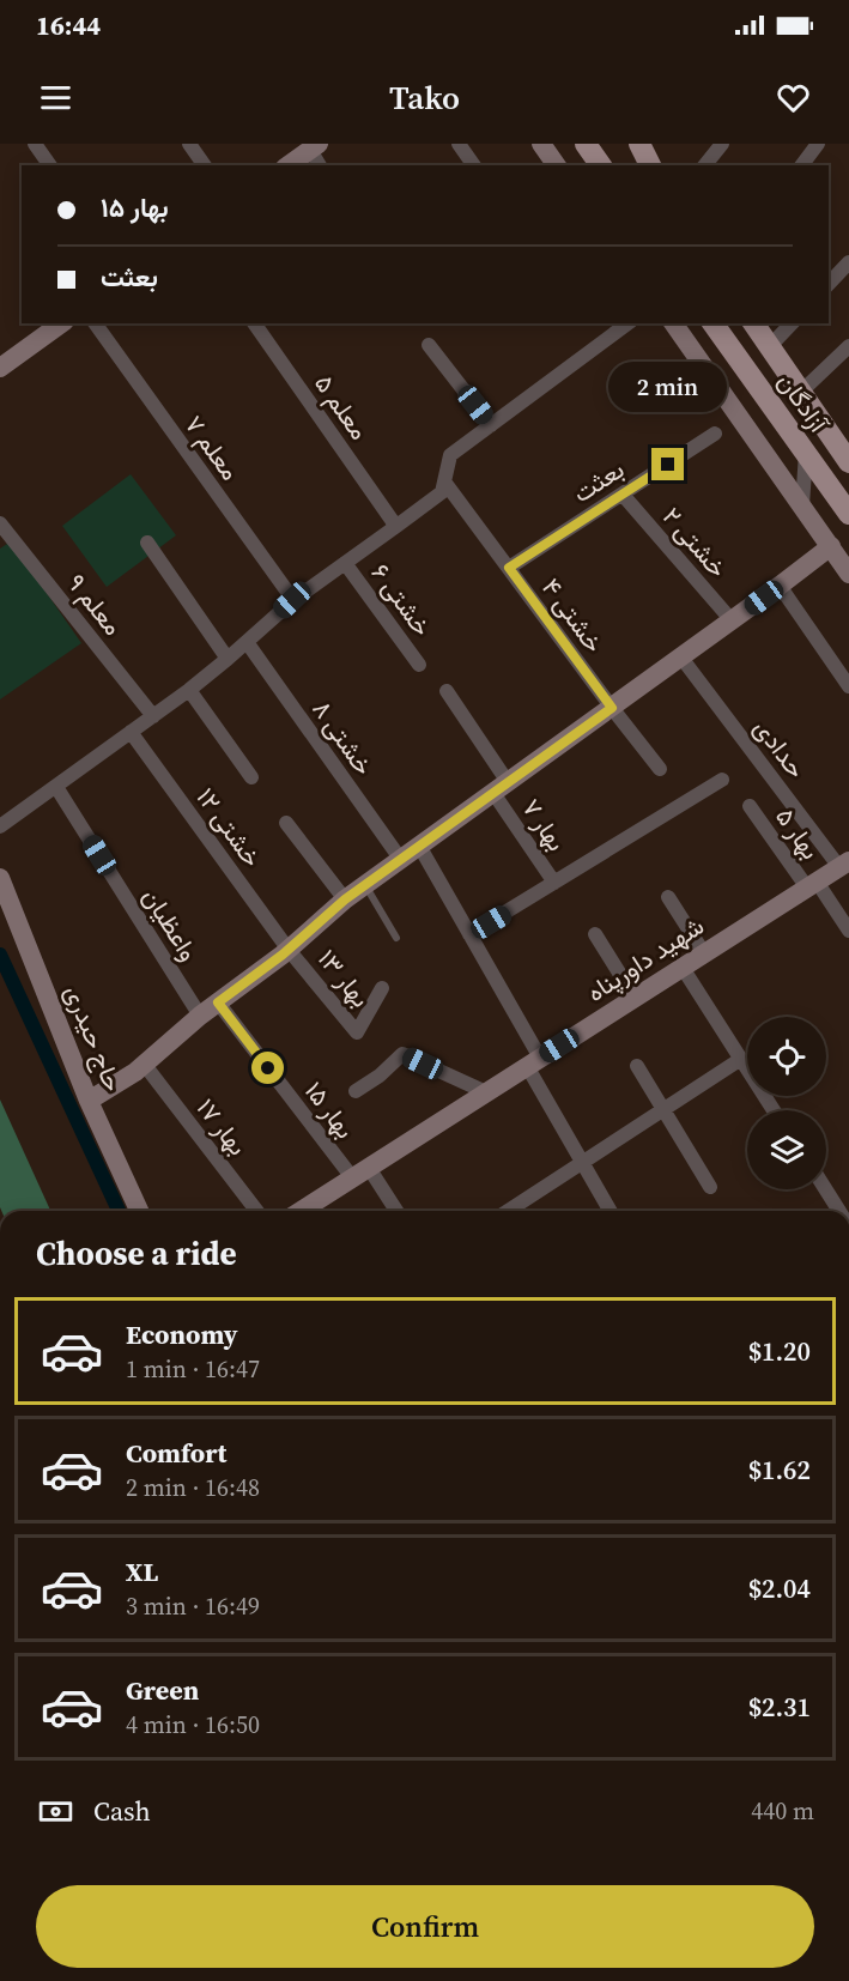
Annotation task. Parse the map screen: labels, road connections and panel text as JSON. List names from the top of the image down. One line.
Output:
{"streets":{"main road":["آزادگان"],"street":["معلم ۵","معلم ۷","بعثت","خشتی ۲","خشتی ۶","معلم ۹","خشتی ۴","خشتی ۸","حدادی","بهار ۷","خشتی ۱۲","بهار ۵","واعظیان","شهید داورپناه","بهار ۱۳","حاج حیدری","بهار ۱۵","بهار ۱۷"]},"crossings":[["بعثت","خشتی ۲"],["بعثت","خشتی ۴"],["حدادی","شهید داورپناه"],["خشتی ۱۲","بهار ۱۳"],["بهار ۵","شهید داورپناه"],["شهید داورپناه","بهار ۱۵"]],"page":{"status":"16:44","header":"Tako","banner":["بهار ۱۵","بعثت"],"bubble":"2 min","heading":"Choose a ride","list":[{"name":"Economy","note":"1 min · 16:47","value":"$1.20"},{"name":"Comfort","note":"2 min · 16:48","value":"$1.62"},{"name":"XL","note":"3 min · 16:49","value":"$2.04"},{"name":"Green","note":"4 min · 16:50","value":"$2.31"}],"pay":["Cash","440 m"],"buttons":"Confirm"}}
